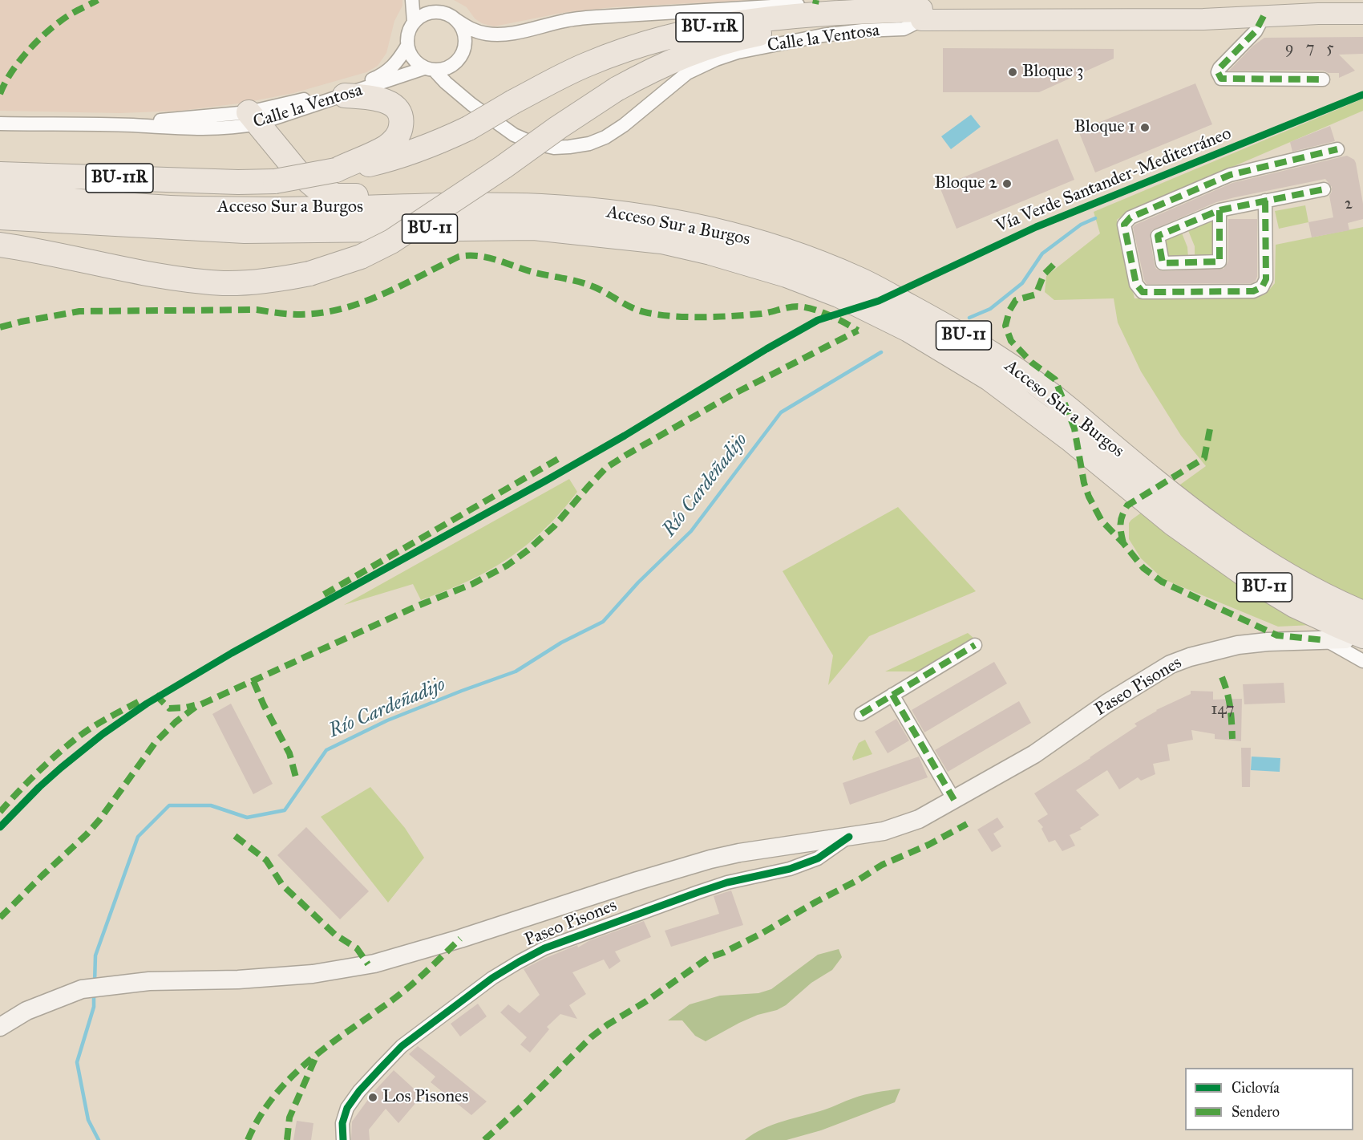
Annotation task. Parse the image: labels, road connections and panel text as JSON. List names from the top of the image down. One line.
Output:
{"streets":{"highway":["BU-11R","Acceso Sur a Burgos","BU-11"],"main road":["Calle la Ventosa","Paseo Pisones"],"cycle path":["Vía Verde Santander-Mediterráneo"]},"crossings":[["BU-11R","Calle la Ventosa"],["Acceso Sur a Burgos","Paseo Pisones"]],"water":["Río Cardeñadijo"],"places":["Bloque 3","Bloque 1","Bloque 2","Los Pisones"],"house_numbers":["9","7","5","2","147"],"legend":["Ciclovía","Sendero"]}
